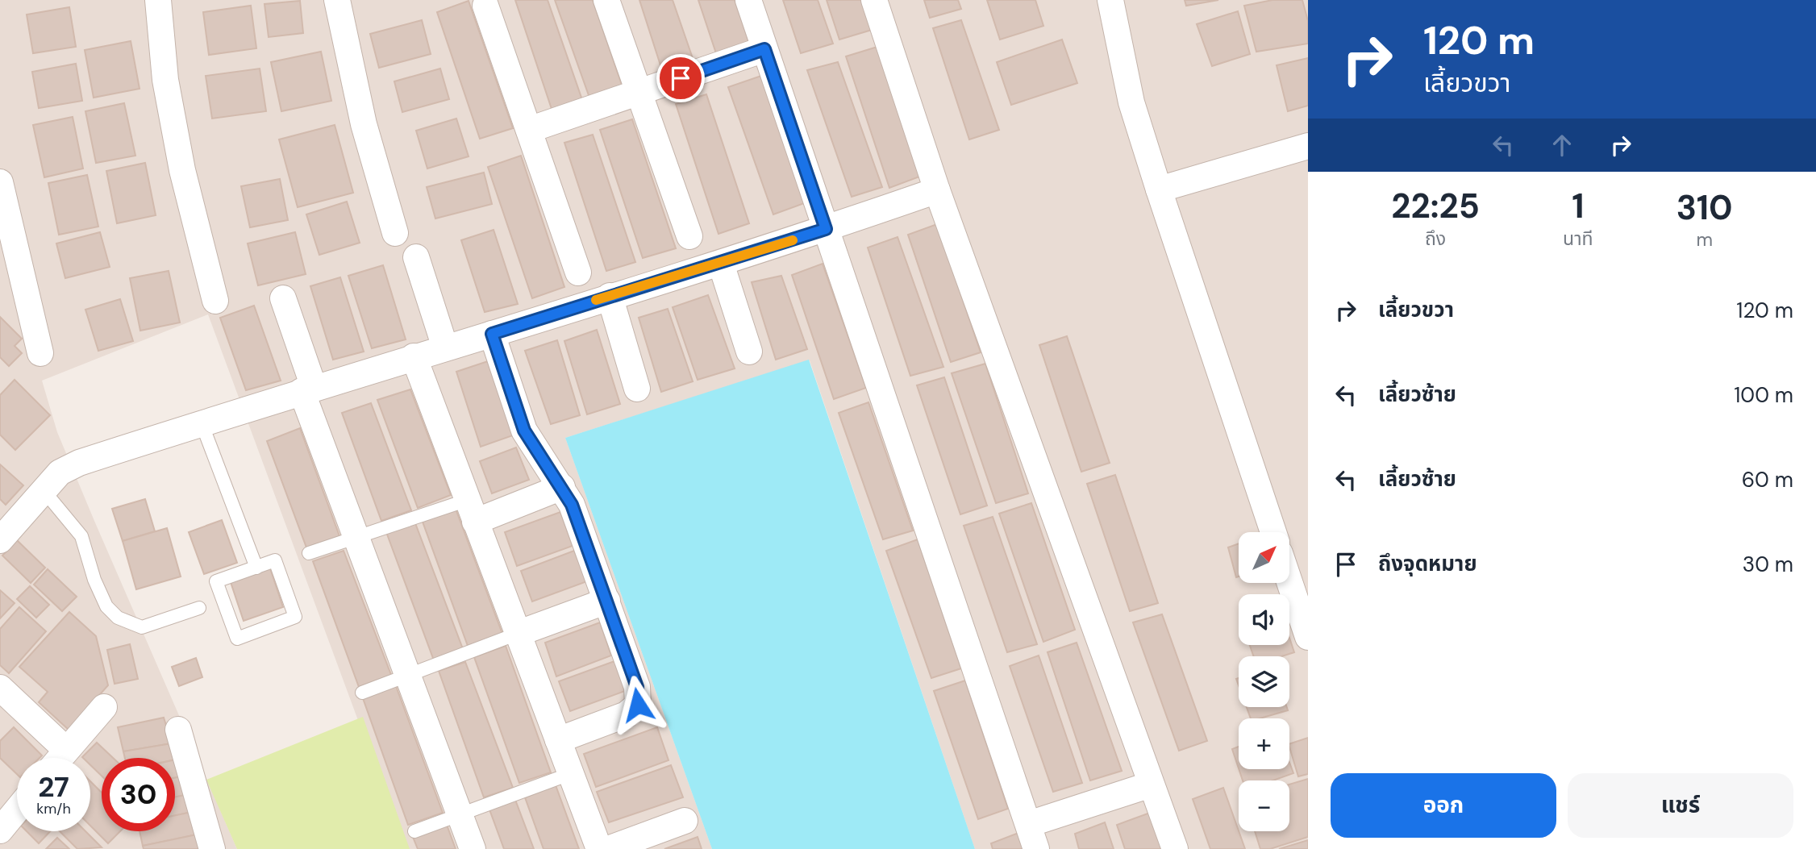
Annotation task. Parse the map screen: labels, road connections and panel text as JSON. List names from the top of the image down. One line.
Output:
{"north":"top right","page":{"turn":["120 m","เลี้ยวขวา"],"eta":["22:25","ถึง","1","นาที","310","m"],"list":[{"name":"เลี้ยวขวา","value":"120 m"},{"name":"เลี้ยวซ้าย","value":"100 m"},{"name":"เลี้ยวซ้าย","value":"60 m"},{"name":"ถึงจุดหมาย","value":"30 m"}],"map_buttons":["+","−"],"speed":"27 km/h","limit":"30","buttons":["ออก","แชร์"]}}
